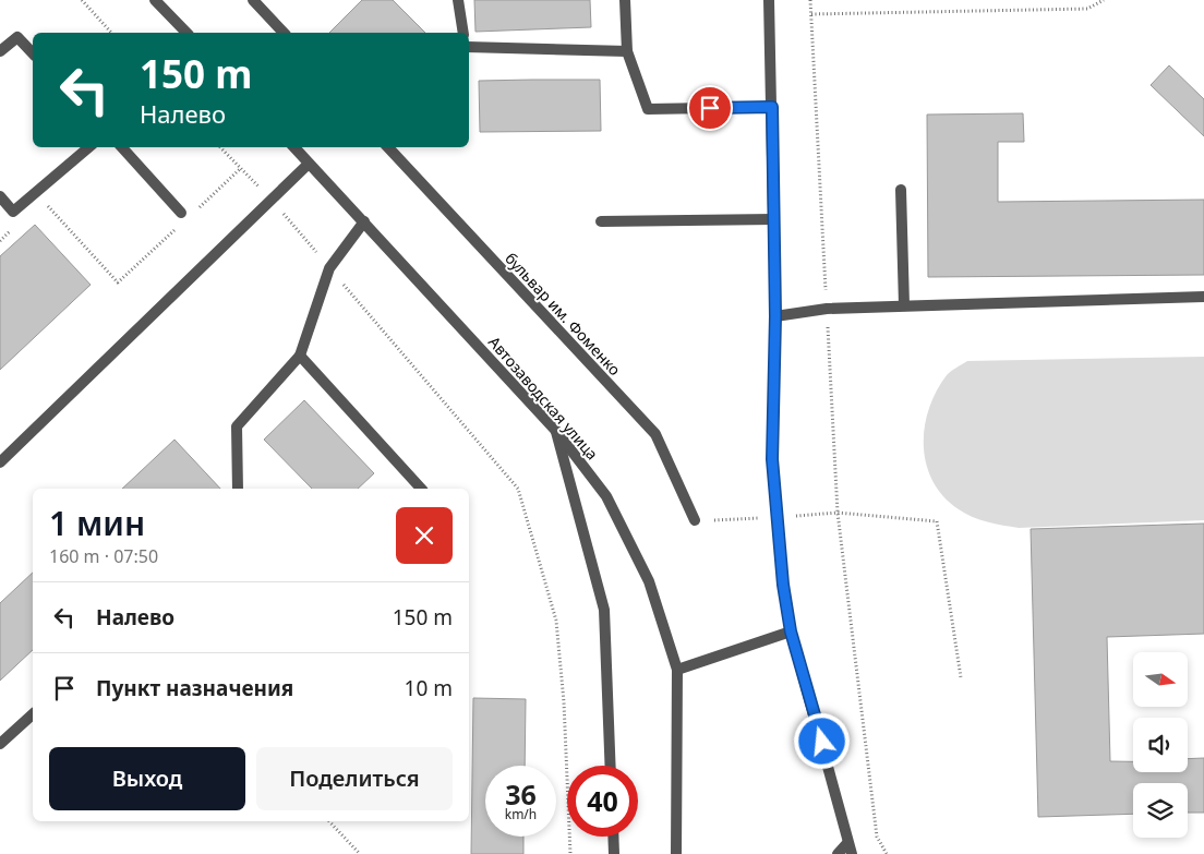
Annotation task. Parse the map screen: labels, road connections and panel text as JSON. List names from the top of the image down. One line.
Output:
{"streets":{"street":["бульвар им. Фоменко","Автозаводская улица"]},"north":"right","page":{"turn":["150 m","Налево"],"heading":["1 мин","160 m · 07:50"],"list":[{"name":"Налево","value":"150 m"},{"name":"Пункт назначения","value":"10 m"}],"buttons":["Выход","Поделиться"],"speed":"36 km/h","limit":"40"}}
